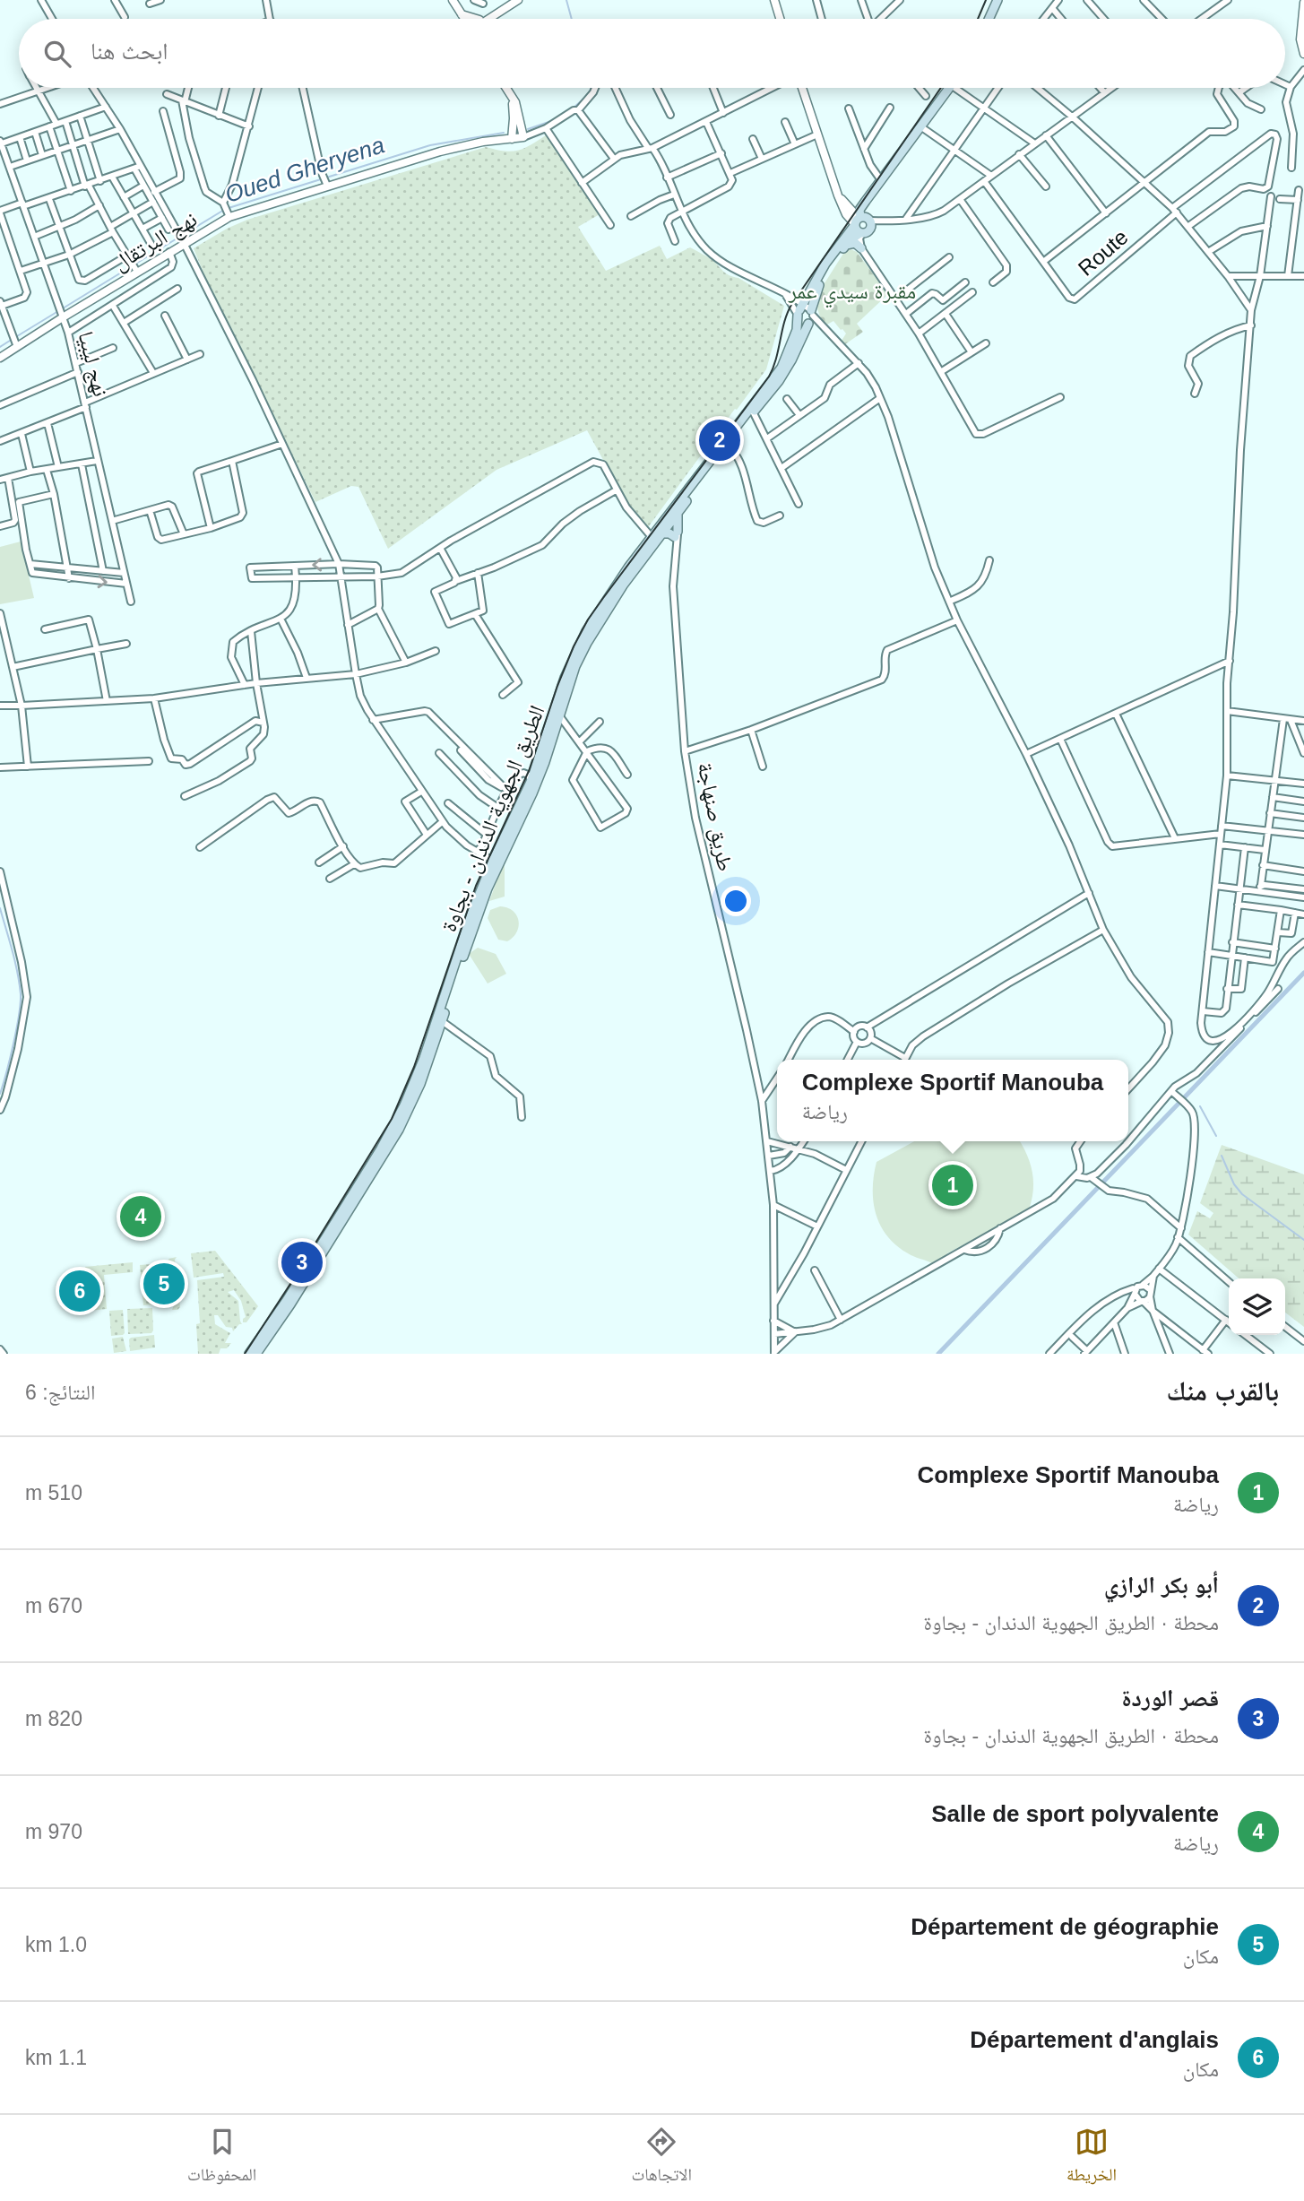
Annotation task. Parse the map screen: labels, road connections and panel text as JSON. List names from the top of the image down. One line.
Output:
{"streets":{"main road":["الطريق الجهوية الدندان - بجاوة"],"street":["نهج البرتقال","Route","نهج ليبيا","طريق صنهاجة"]},"crossings":[["نهج البرتقال","نهج ليبيا"]],"water":["Oued Gheryena"],"parks":["مقبرة سيدي عمر"],"page":{"search":"ابحث هنا","pins":["2","1","4","3","5","6"],"popup":["Complexe Sportif Manouba","رياضة"],"heading":["بالقرب منك","النتائج: 6"],"list":[{"mark":"1","name":"Complexe Sportif Manouba","note":"رياضة","value":"510 m"},{"mark":"2","name":"أبو بكر الرازي","note":"محطة · الطريق الجهوية الدندان - بجاوة","value":"670 m"},{"mark":"3","name":"قصر الوردة","note":"محطة · الطريق الجهوية الدندان - بجاوة","value":"820 m"},{"mark":"4","name":"Salle de sport polyvalente","note":"رياضة","value":"970 m"},{"mark":"5","name":"Département de géographie","note":"مكان","value":"1.0 km"},{"mark":"6","name":"Département d'anglais","note":"مكان","value":"1.1 km"}],"nav":["الخريطة","الاتجاهات","المحفوظات"]}}
